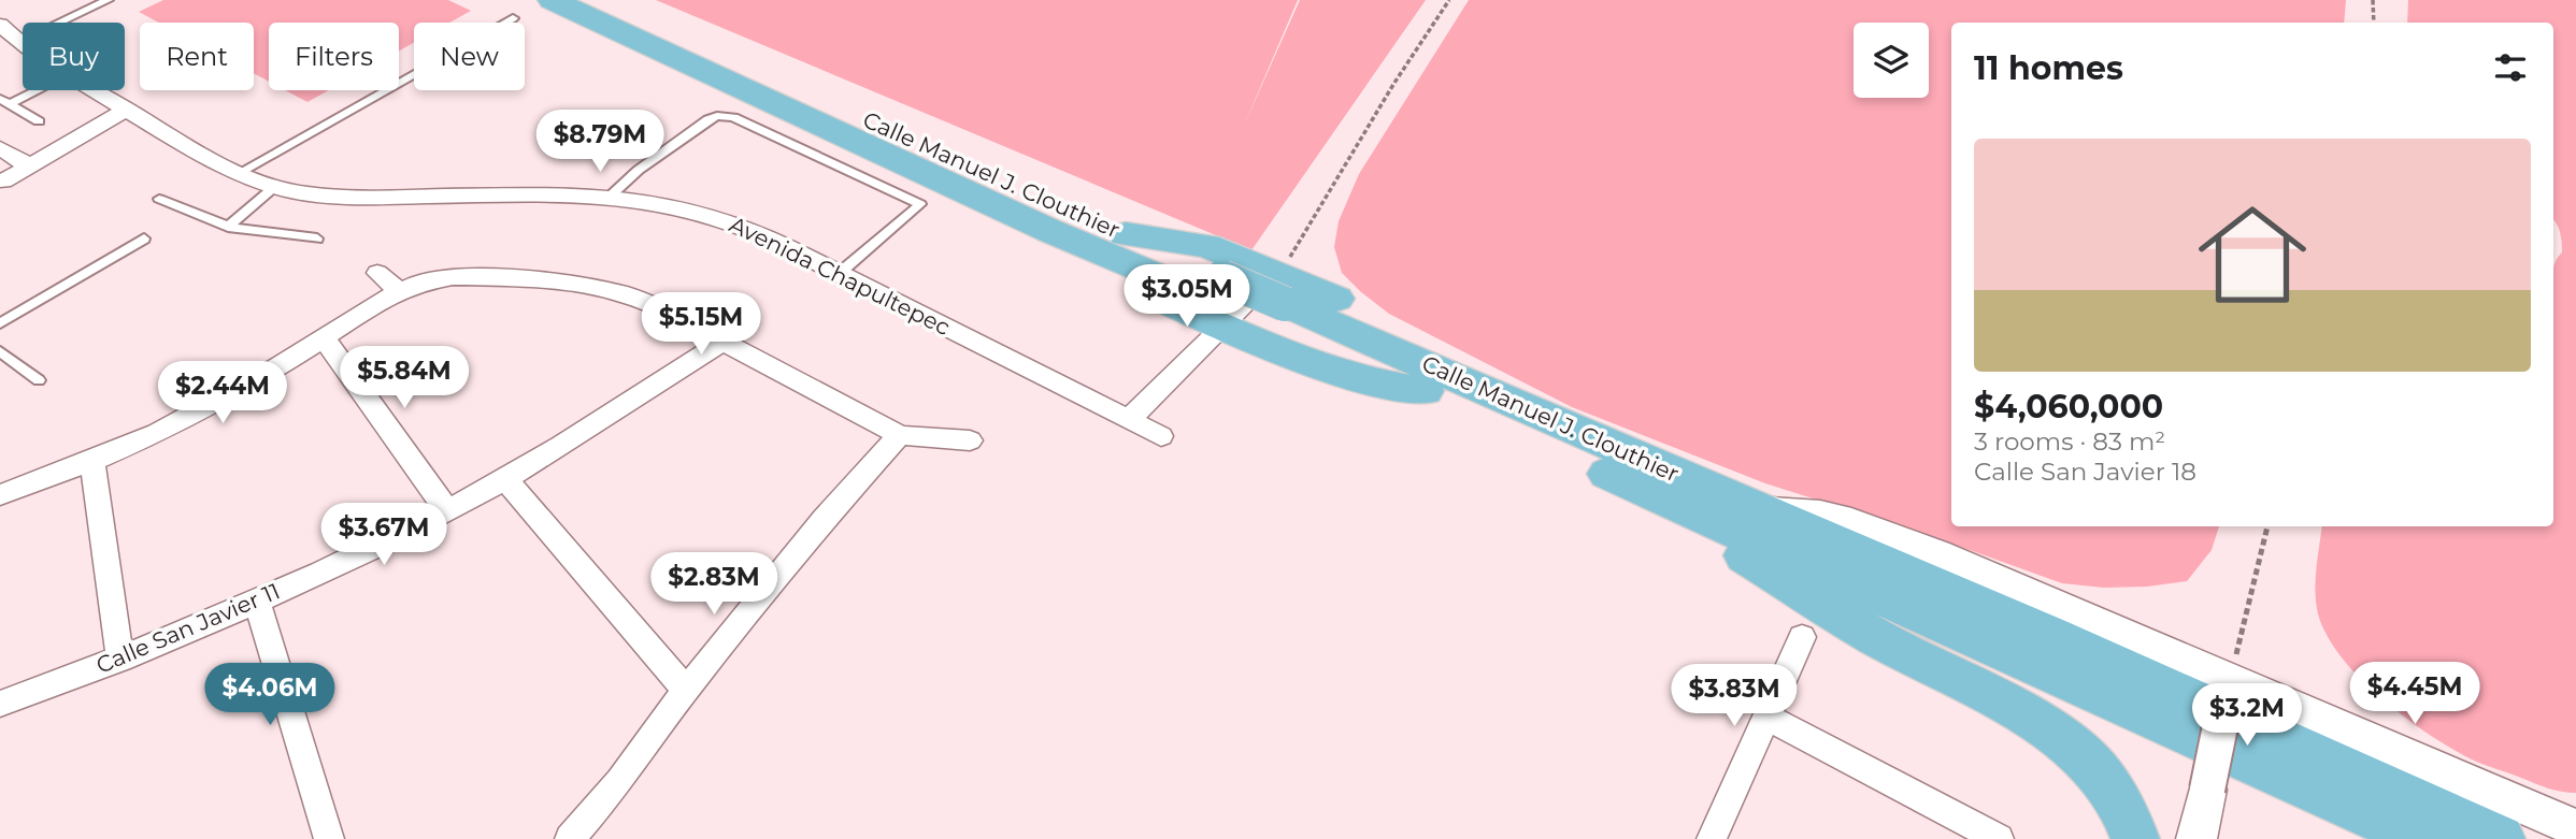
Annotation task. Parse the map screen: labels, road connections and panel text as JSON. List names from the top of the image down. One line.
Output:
{"streets":{"main road":["Calle Manuel J. Clouthier"],"street":["Avenida Chapultepec","Calle San Javier 11"]},"page":{"chip":["Buy","Rent","Filters","New"],"heading":"11 homes","price":["$8.79M","$3.05M","$5.15M","$5.84M","$2.44M","$3.67M","$2.83M","$4.45M","$4.06M","$3.83M","$3.2M"],"list":[{"name":"$4,060,000","note":"3 rooms · 83 m² · Calle San Javier 18"}]}}
